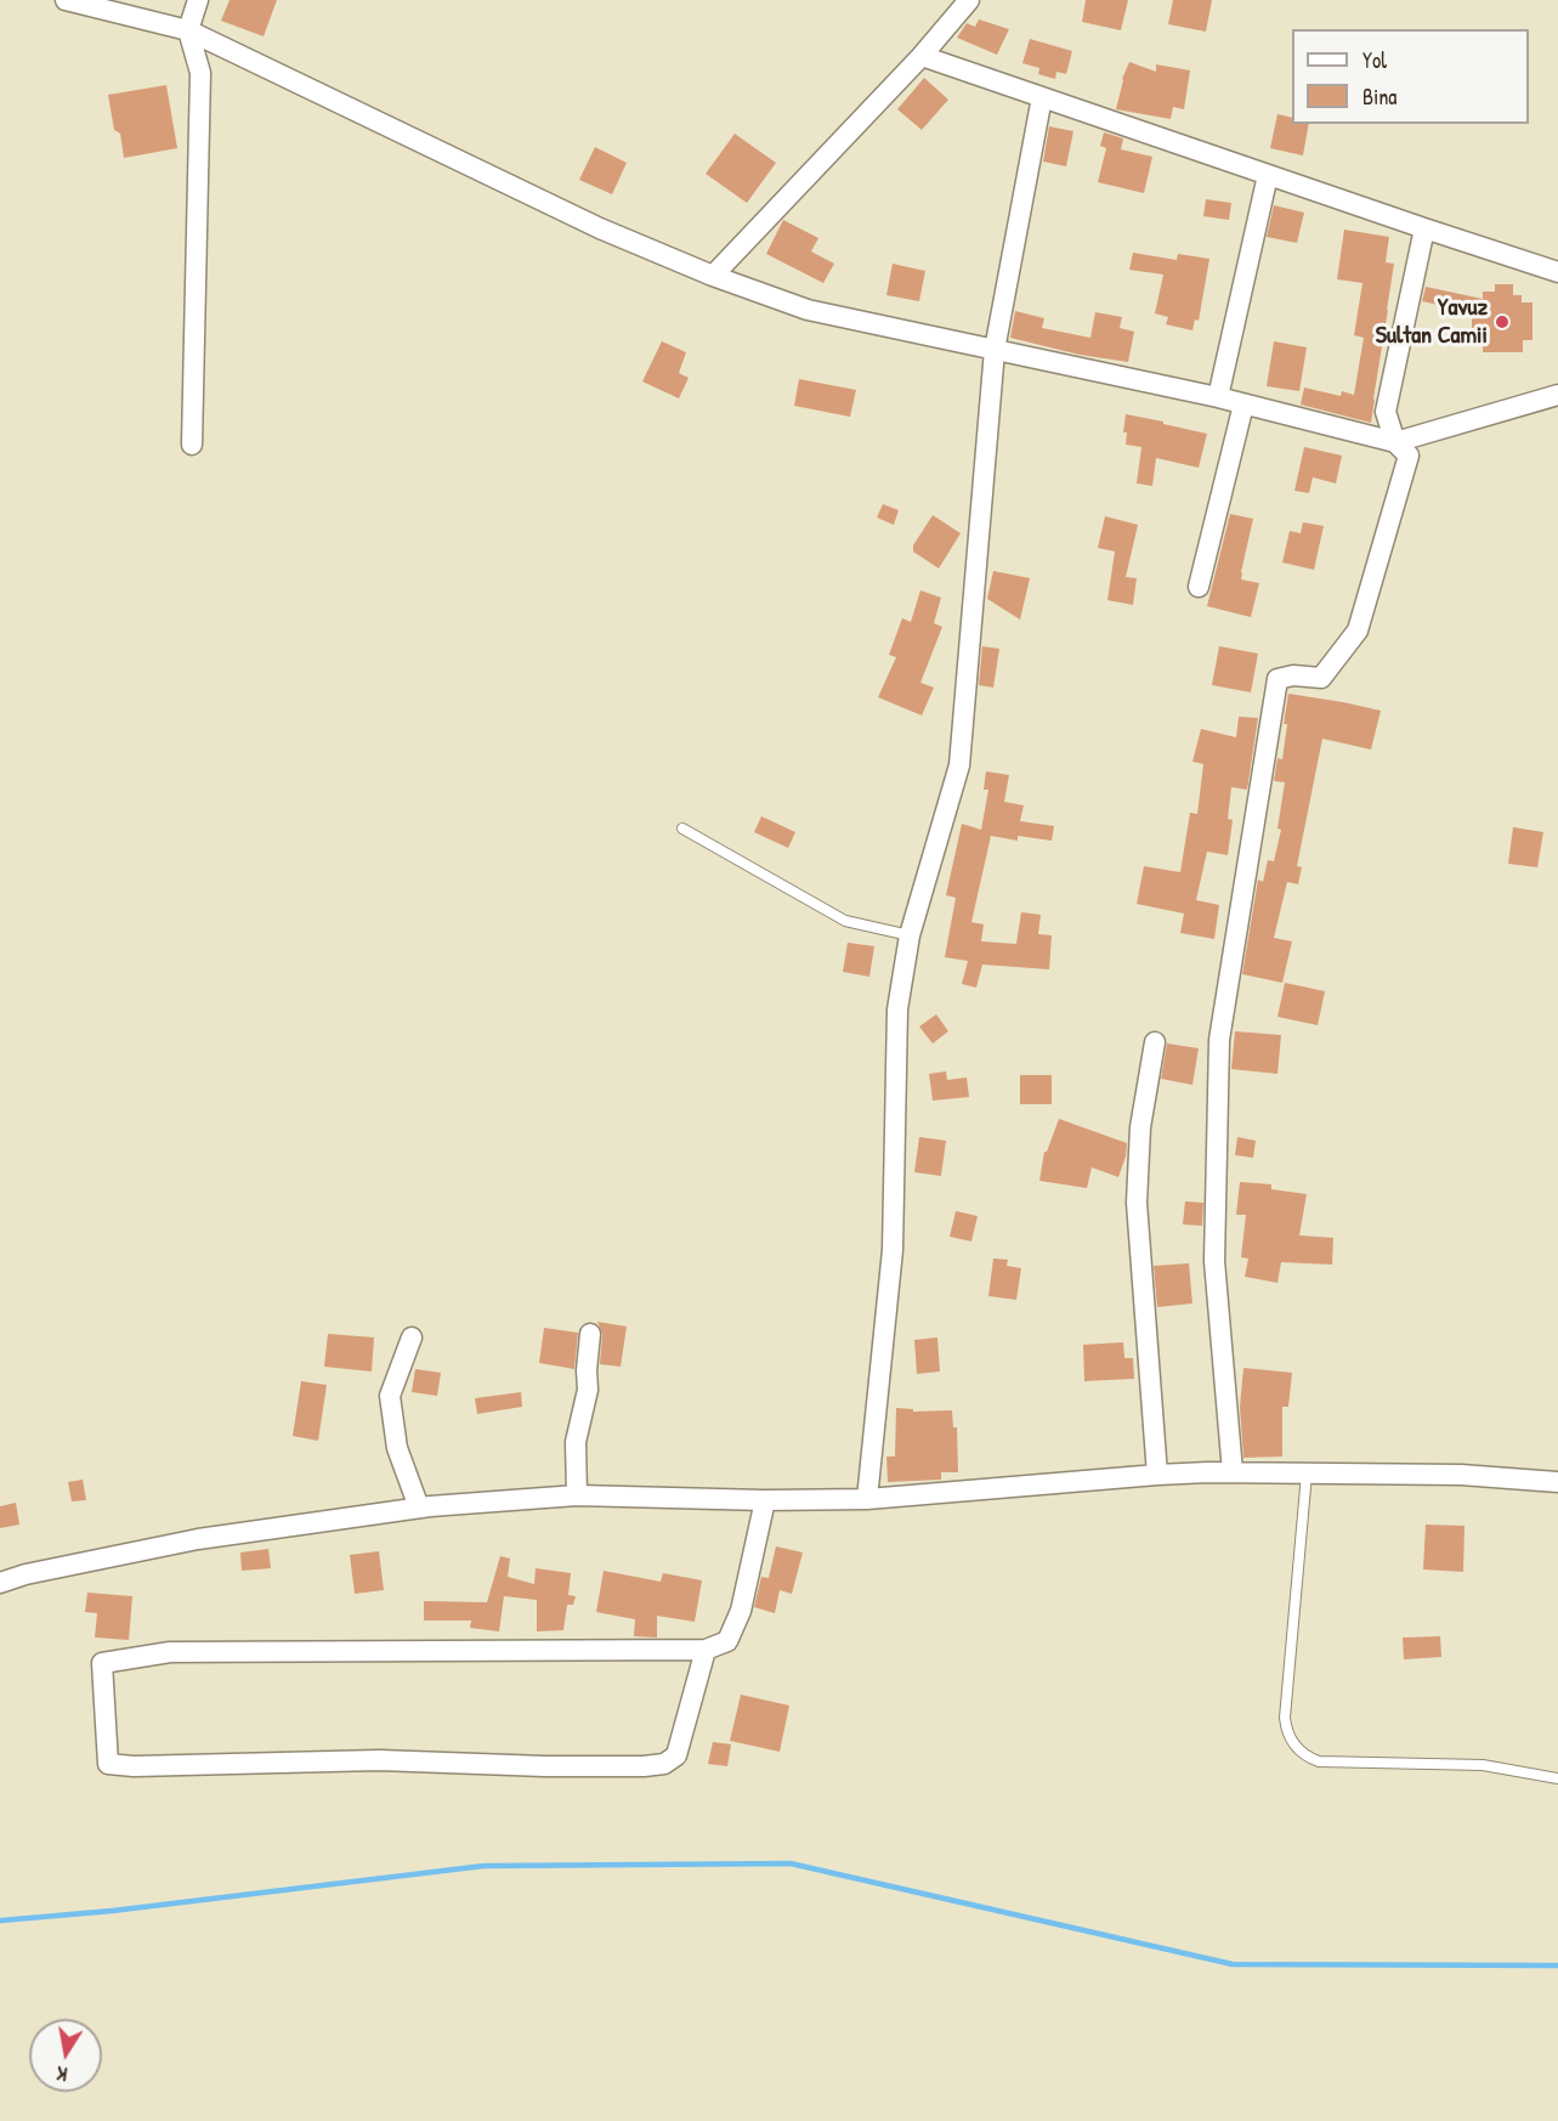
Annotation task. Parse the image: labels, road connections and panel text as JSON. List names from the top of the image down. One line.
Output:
{"places":["Yavuz Sultan Camii"],"legend":["Yol","Bina"],"north":"bottom"}
